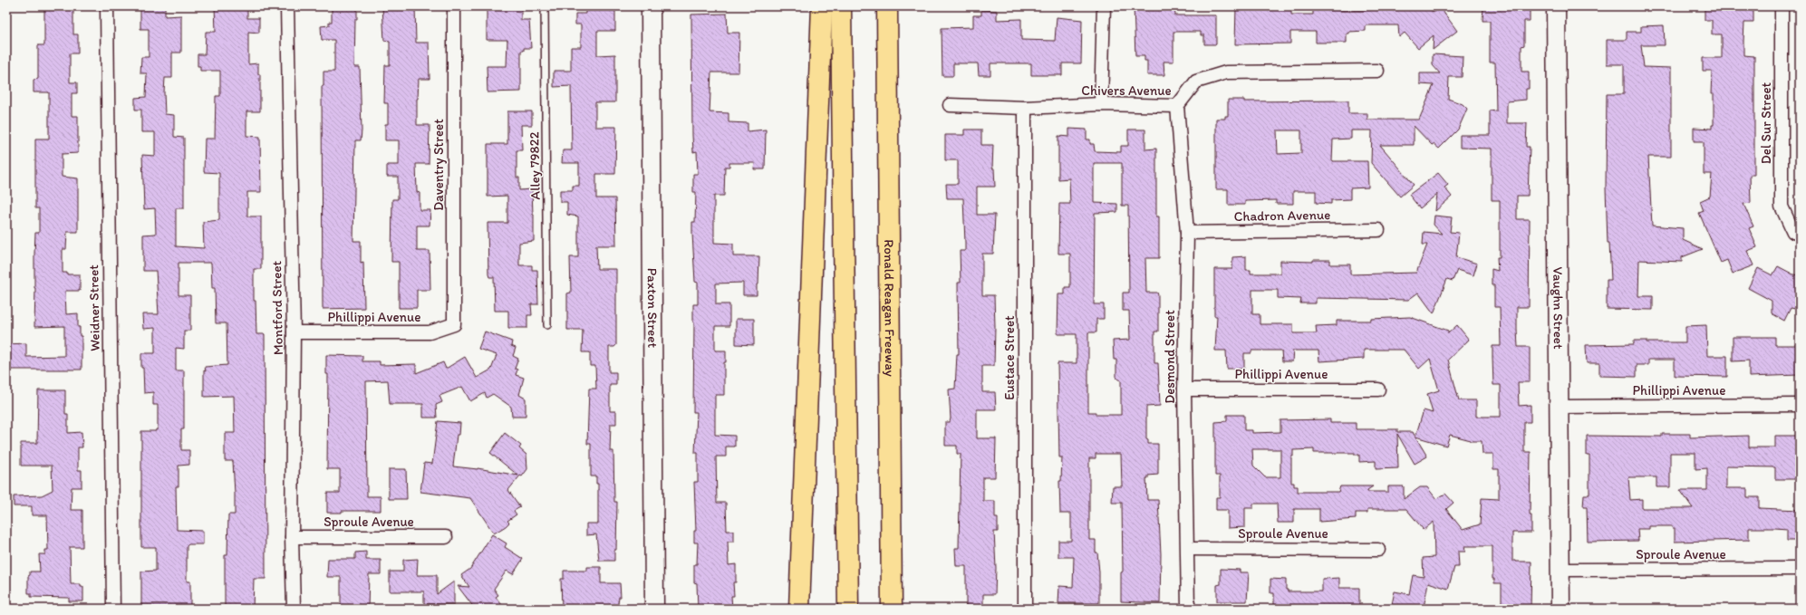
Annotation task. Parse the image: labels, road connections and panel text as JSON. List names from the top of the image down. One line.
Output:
{"streets":{"highway":["Ronald Reagan Freeway"],"street":["Chivers Avenue","Del Sur Street","Daventry Street","Chadron Avenue","Paxton Street","Weidner Street","Montford Street","Vaughn Street","Phillippi Avenue","Desmond Street","Eustace Street","Sproule Avenue"],"lane":["Alley 79822"]},"crossings":[["Chivers Avenue","Desmond Street"],["Chivers Avenue","Eustace Street"],["Daventry Street","Phillippi Avenue"],["Chadron Avenue","Desmond Street"],["Montford Street","Phillippi Avenue"],["Montford Street","Sproule Avenue"],["Vaughn Street","Phillippi Avenue"],["Vaughn Street","Sproule Avenue"],["Phillippi Avenue","Desmond Street"],["Desmond Street","Sproule Avenue"]]}
